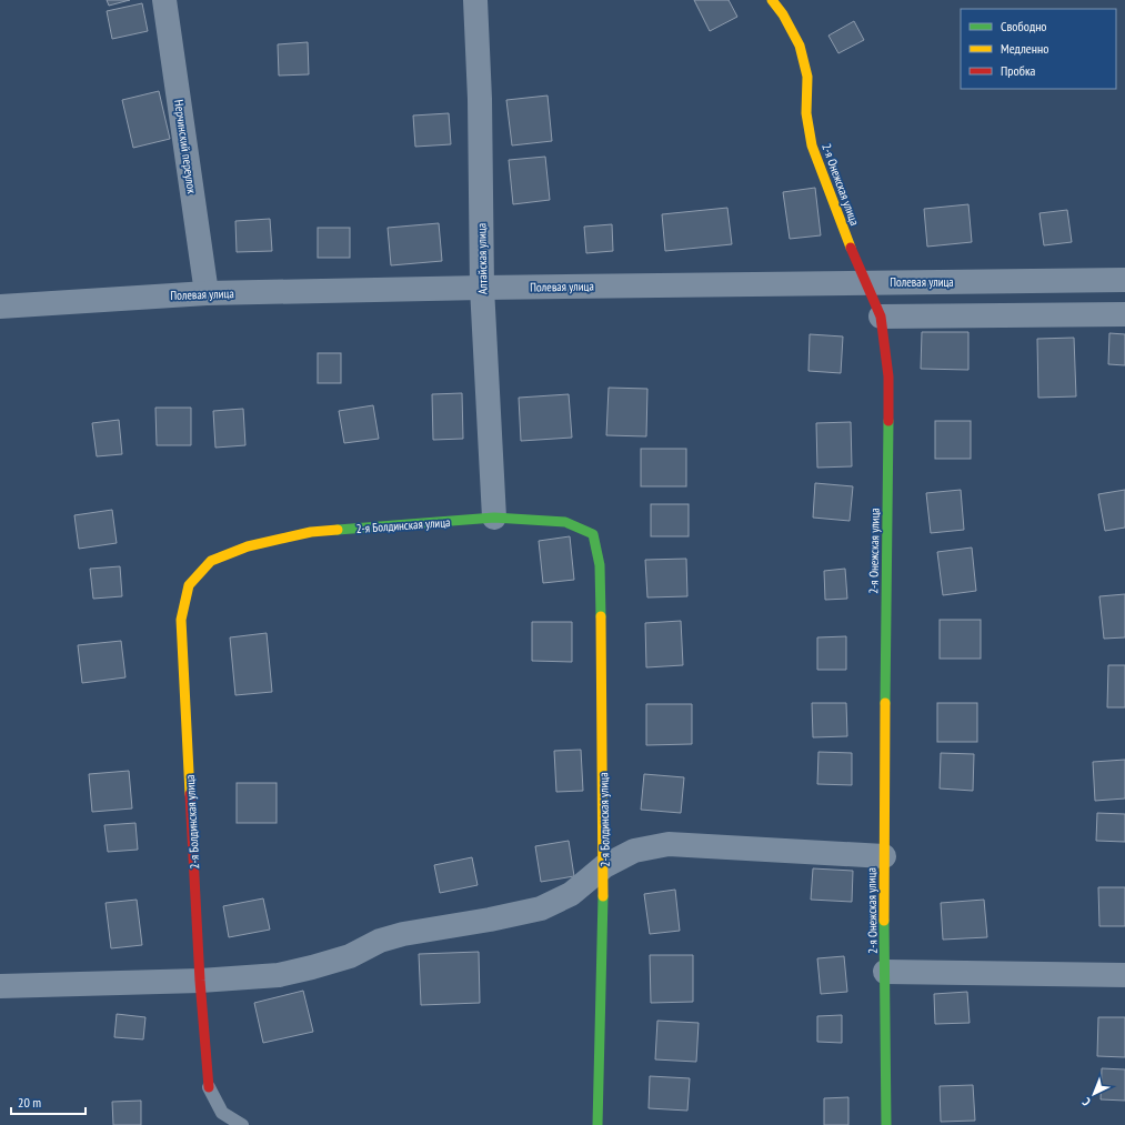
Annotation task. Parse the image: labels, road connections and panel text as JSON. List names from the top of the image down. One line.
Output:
{"streets":{"street":["Нерчинский переулок","2-я Онежская улица","Алтайская улица","Полевая улица","2-я Болдинская улица"]},"crossings":[["Нерчинский переулок","Полевая улица"],["2-я Онежская улица","Полевая улица"],["Алтайская улица","Полевая улица"],["Алтайская улица","2-я Болдинская улица"]],"legend":["Свободно","Медленно","Пробка"],"scale_bar":"20 m","north":"bottom left"}
